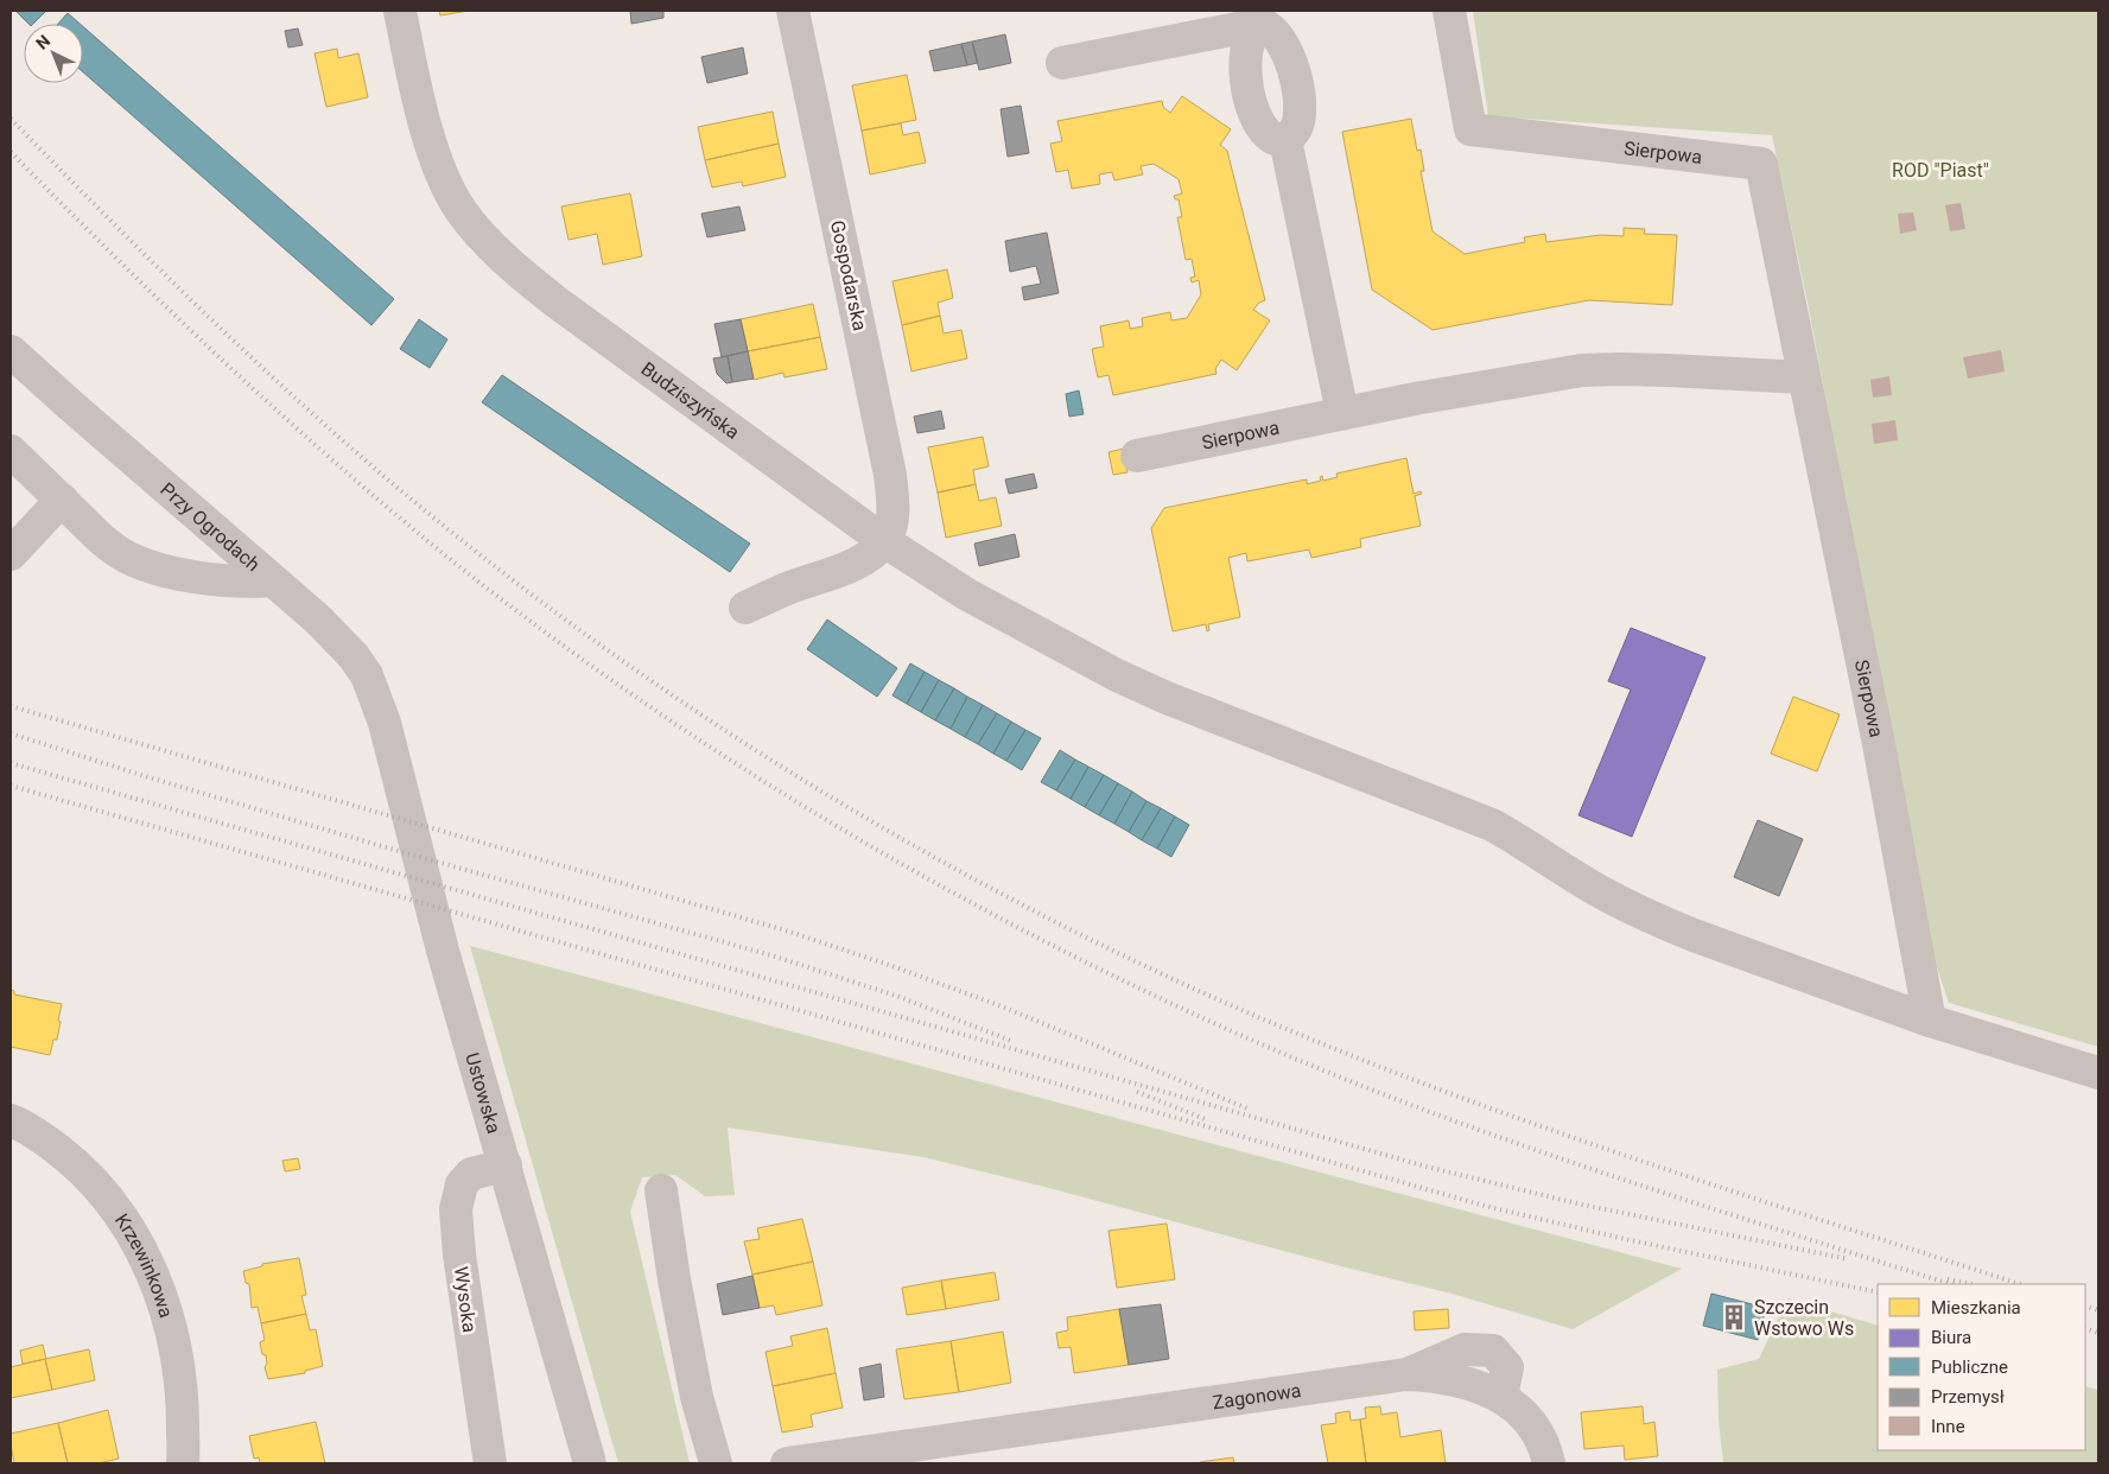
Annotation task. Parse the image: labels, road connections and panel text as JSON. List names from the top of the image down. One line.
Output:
{"streets":{"street":["Sierpowa","Gospodarska","Budziszyńska","Przy Ogrodach","Ustowska","Krzewinkowa","Wysoka","Zagonowa"]},"crossings":[["Sierpowa","Budziszyńska"],["Gospodarska","Budziszyńska"],["Przy Ogrodach","Ustowska"],["Ustowska","Wysoka"]],"parks":["ROD \"Piast\""],"places":{"building":["Szczecin Wstowo Ws"]},"legend":["Mieszkania","Biura","Publiczne","Przemysł","Inne"],"north":"top left"}
